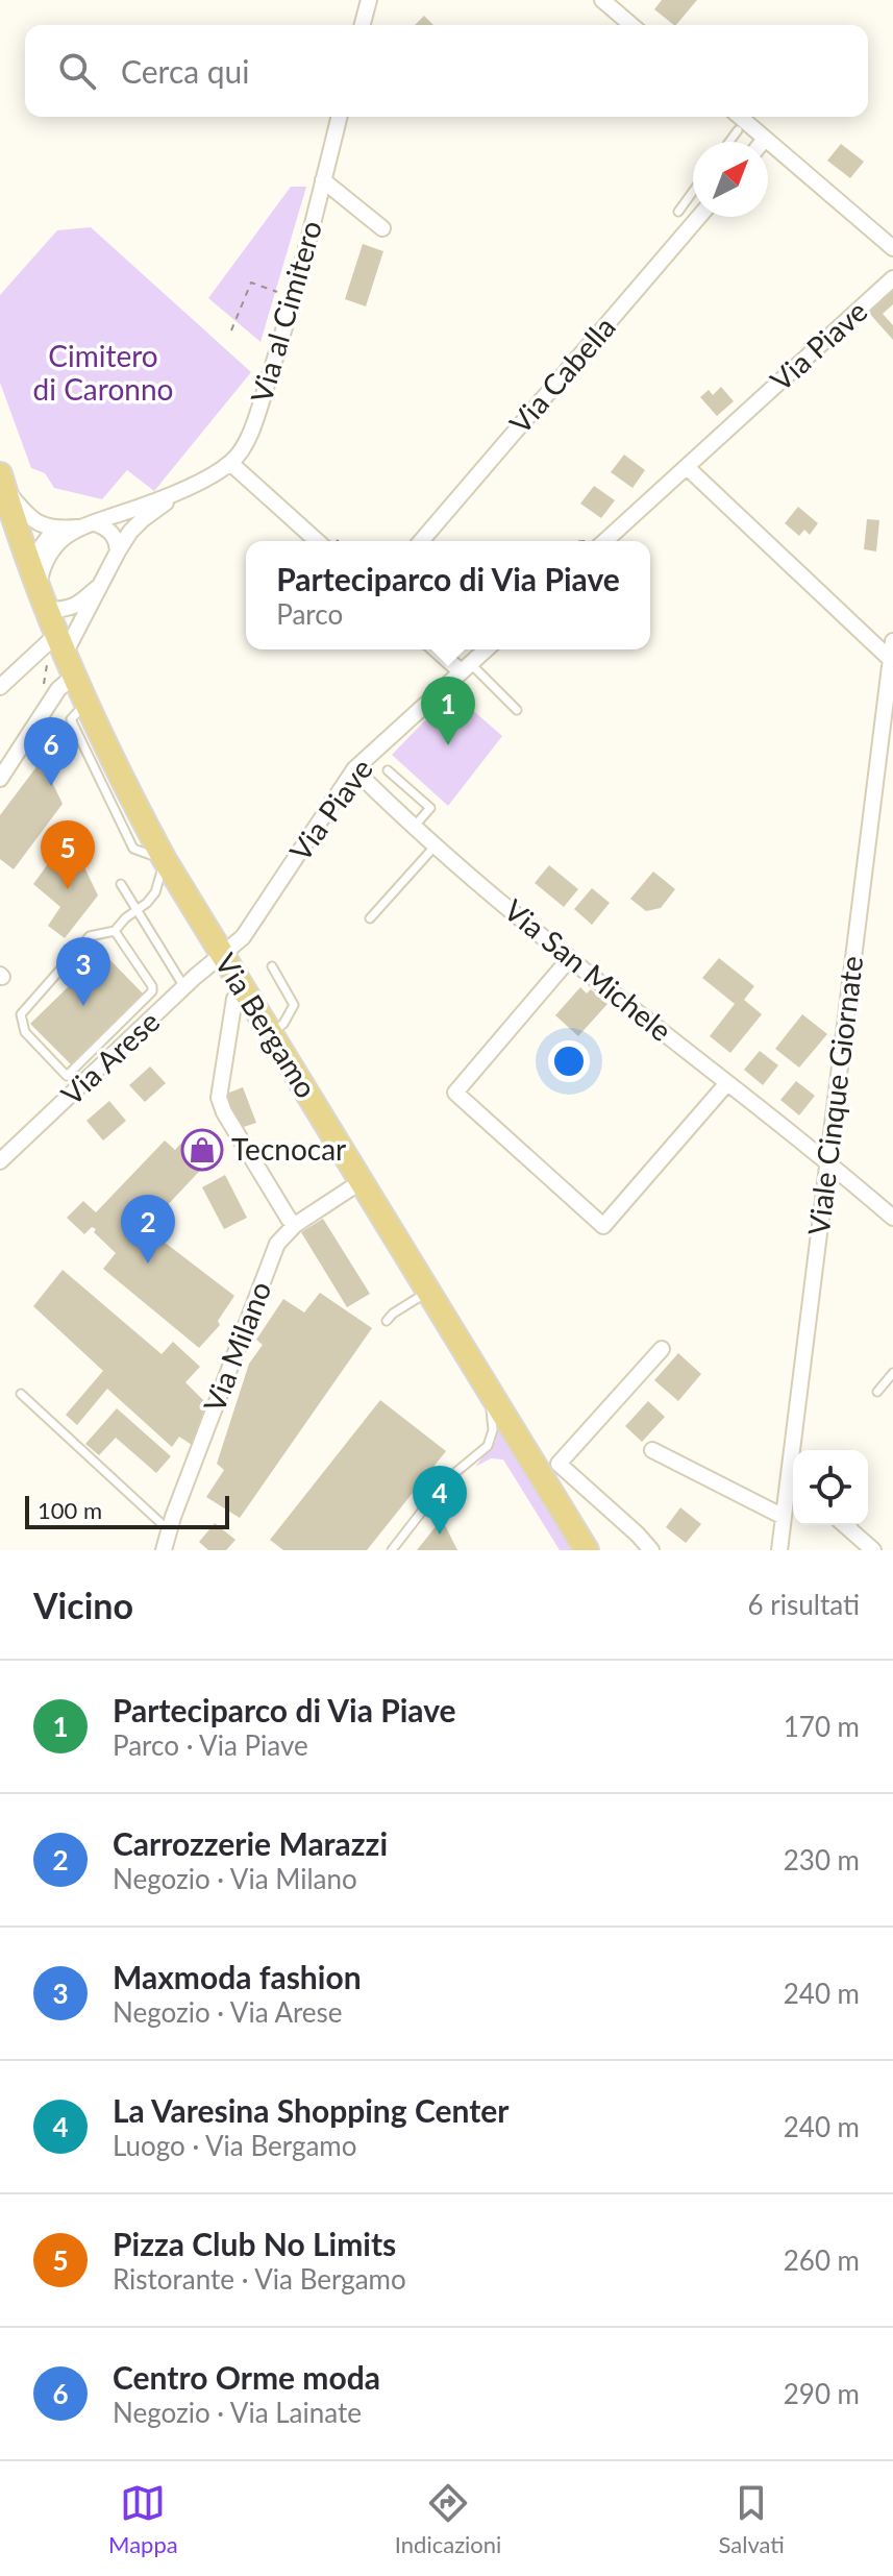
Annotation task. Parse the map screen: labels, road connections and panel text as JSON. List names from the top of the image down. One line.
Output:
{"streets":{"main road":["Via Bergamo"],"street":["Via al Cimitero","Via Piave","Via Cabella","Via San Michele","Via Arese","Viale Cinque Giornate","Via Milano"]},"crossings":[["Via Piave","Via San Michele"],["Via Piave","Via Bergamo"],["Via Piave","Via Arese"],["Via San Michele","Viale Cinque Giornate"],["Via Bergamo","Via Arese"],["Via Bergamo","Via Milano"]],"parks":["Cimitero di Caronno"],"places":{"shop":["Tecnocar"]},"scale_bar":"100 m","north":"top right","page":{"search":"Cerca qui","popup":["Parteciparco di Via Piave","Parco"],"pins":["1","6","5","3","2","4"],"scale":"100 m","heading":["Vicino","6 risultati"],"list":[{"mark":"1","name":"Parteciparco di Via Piave","note":"Parco · Via Piave","value":"170 m"},{"mark":"2","name":"Carrozzerie Marazzi","note":"Negozio · Via Milano","value":"230 m"},{"mark":"3","name":"Maxmoda fashion","note":"Negozio · Via Arese","value":"240 m"},{"mark":"4","name":"La Varesina Shopping Center","note":"Luogo · Via Bergamo","value":"240 m"},{"mark":"5","name":"Pizza Club No Limits","note":"Ristorante · Via Bergamo","value":"260 m"},{"mark":"6","name":"Centro Orme moda","note":"Negozio · Via Lainate","value":"290 m"}],"nav":["Mappa","Indicazioni","Salvati"]}}
